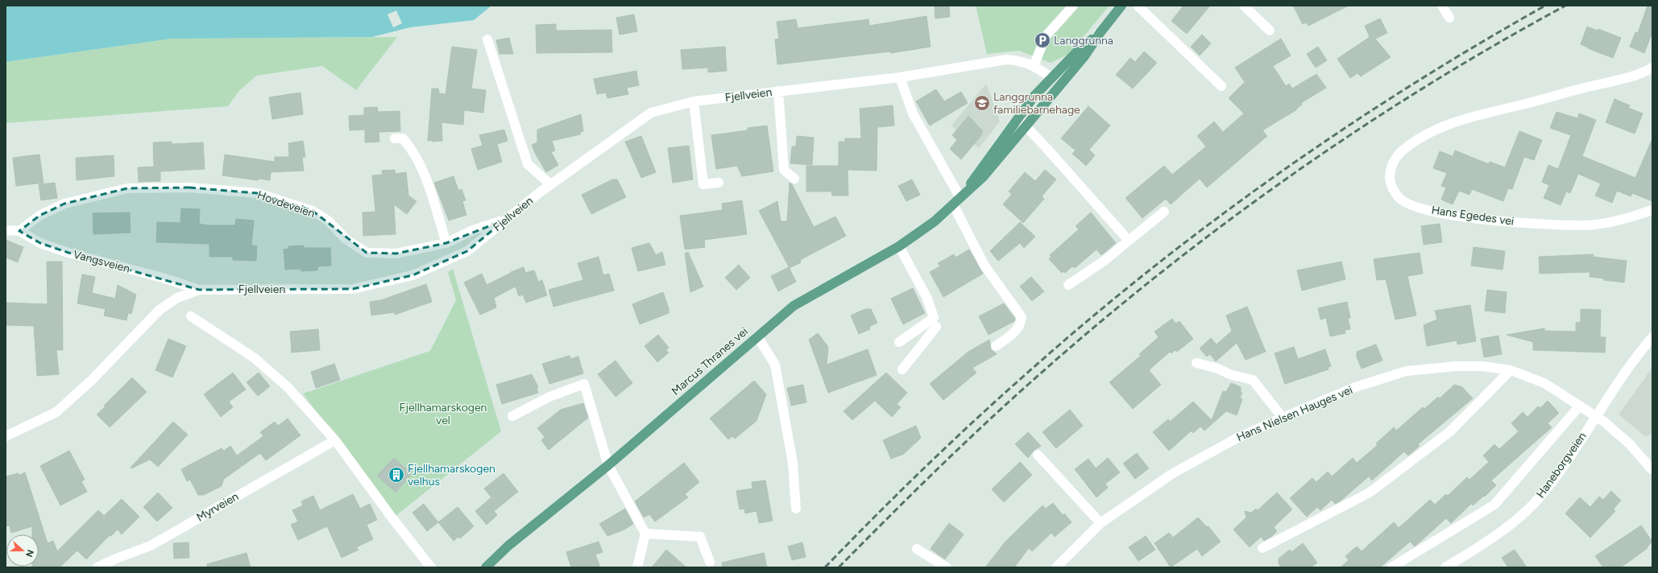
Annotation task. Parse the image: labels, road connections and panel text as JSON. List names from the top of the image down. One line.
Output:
{"streets":{"main road":["Marcus Thranes vei"],"street":["Fjellveien","Hovdeveien","Hans Egedes vei","Vangsveien","Hans Nielsen Hauges vei","Haneborgveien","Myrveien"]},"crossings":[["Fjellveien","Hovdeveien"],["Fjellveien","Vangsveien"],["Fjellveien","Marcus Thranes vei"],["Hovdeveien","Vangsveien"],["Hans Nielsen Hauges vei","Haneborgveien"]],"parks":["Fjellhamarskogen vel"],"places":{"parking":["Langgrunna"],"school or university":["Langgrunna familiebarnehage"],"building":["Fjellhamarskogen velhus"]},"north":"right"}
